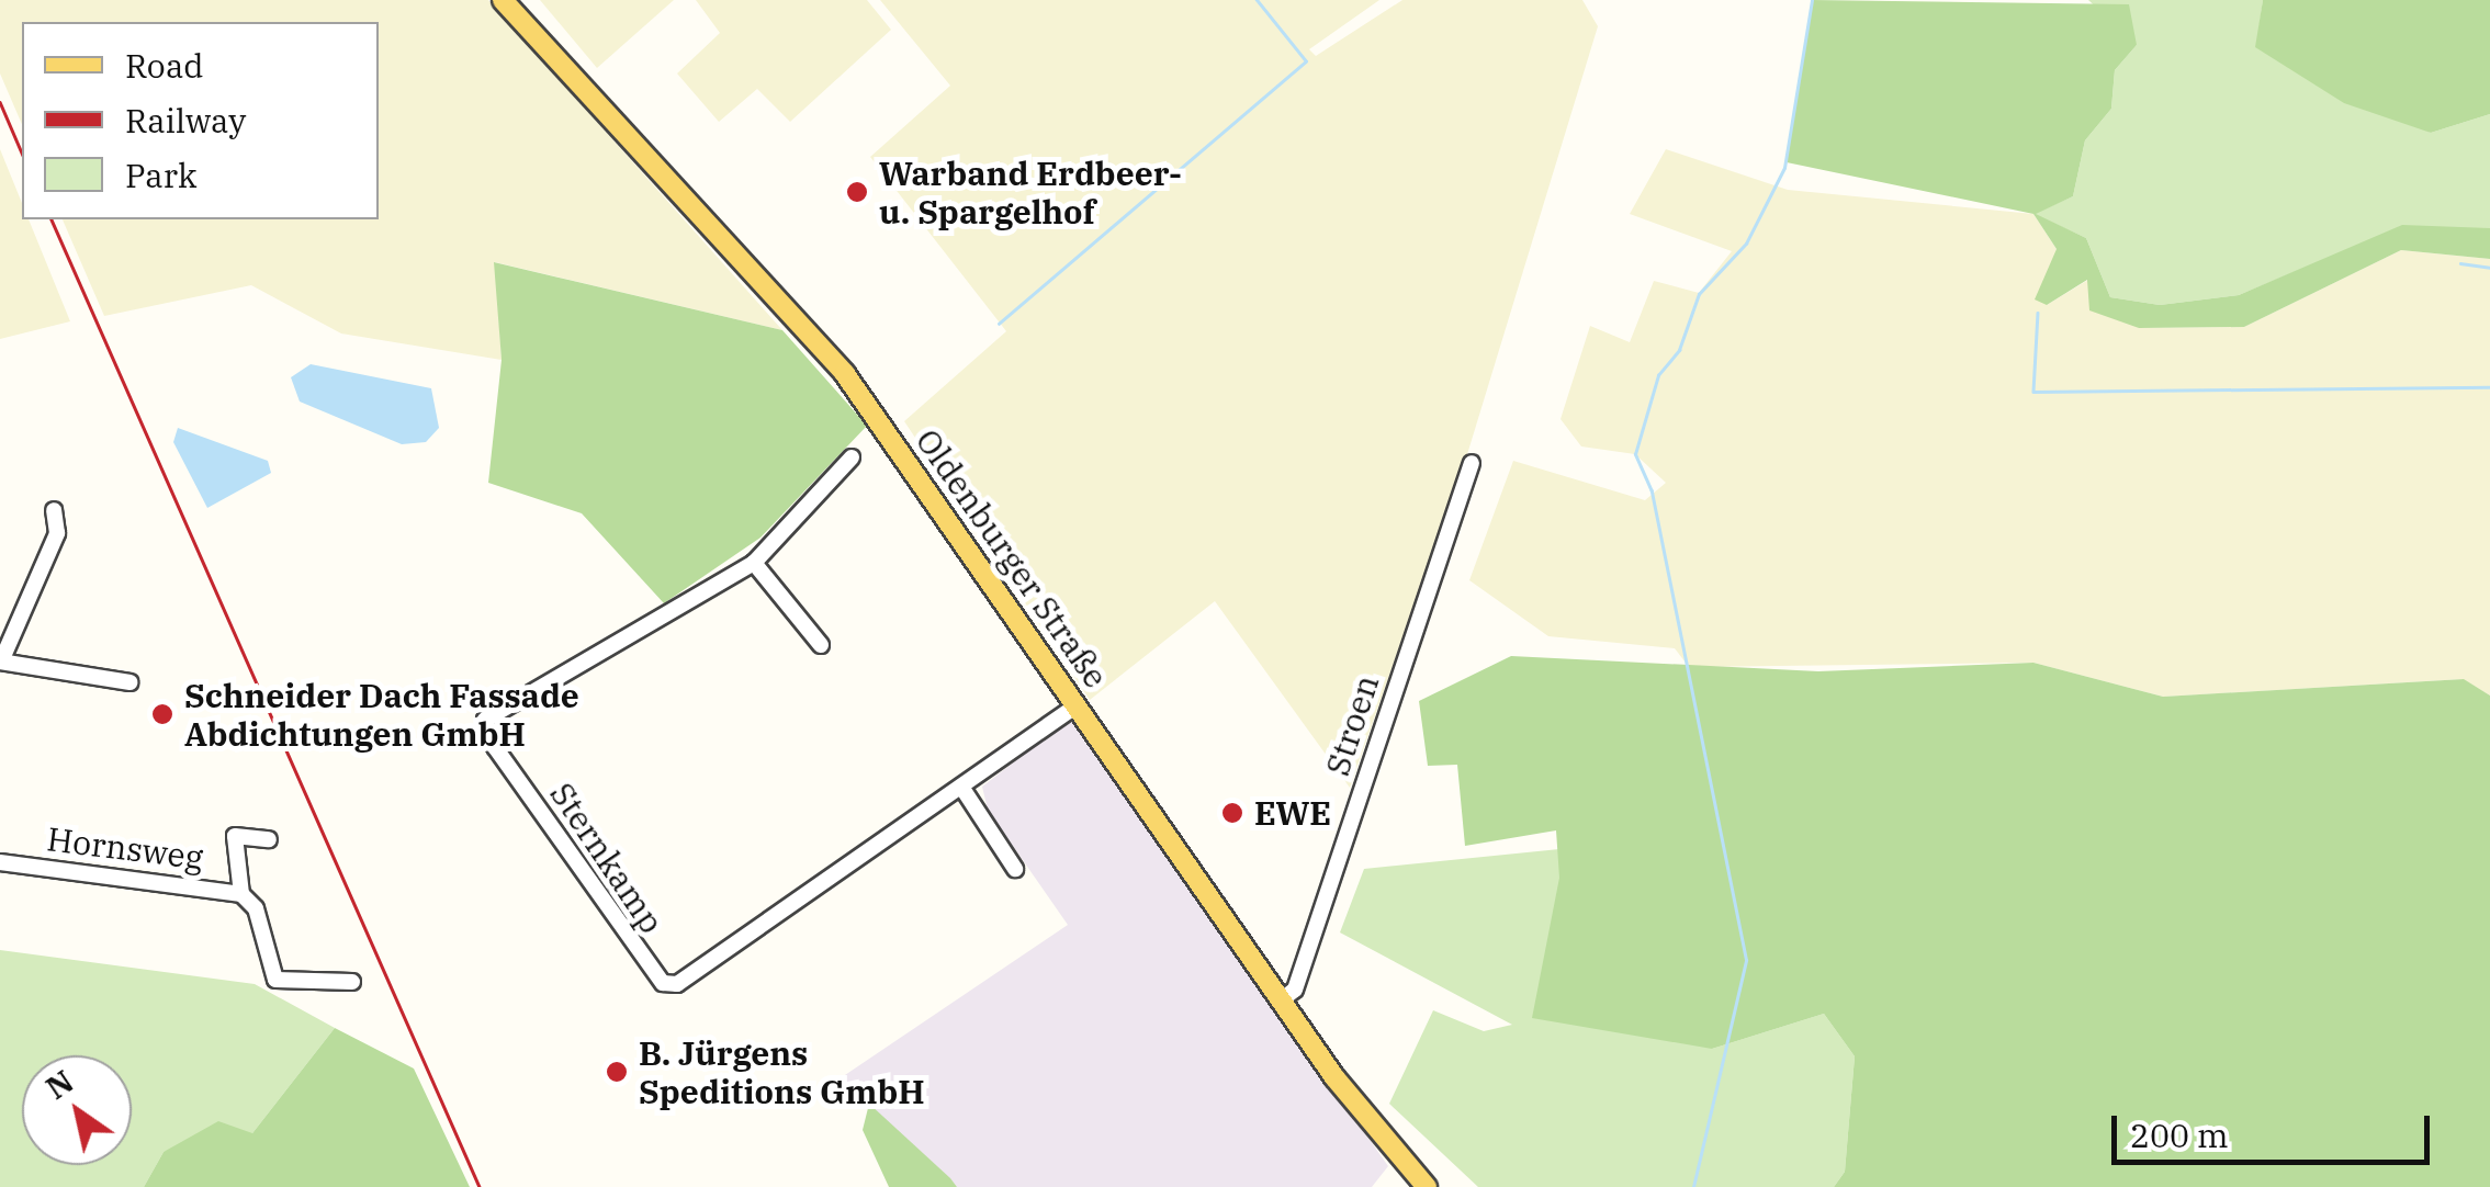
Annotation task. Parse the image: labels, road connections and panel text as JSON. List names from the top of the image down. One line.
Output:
{"streets":{"main road":["Oldenburger Straße"],"street":["Stroen","Hornsweg","Sternkamp"]},"crossings":[["Oldenburger Straße","Stroen"],["Oldenburger Straße","Sternkamp"]],"places":["Warband Erdbeer- u. Spargelhof","Schneider Dach Fassade Abdichtungen GmbH","EWE","B. Jürgens Speditions GmbH"],"legend":["Road","Railway","Park"],"scale_bar":"200 m","north":"top left"}
